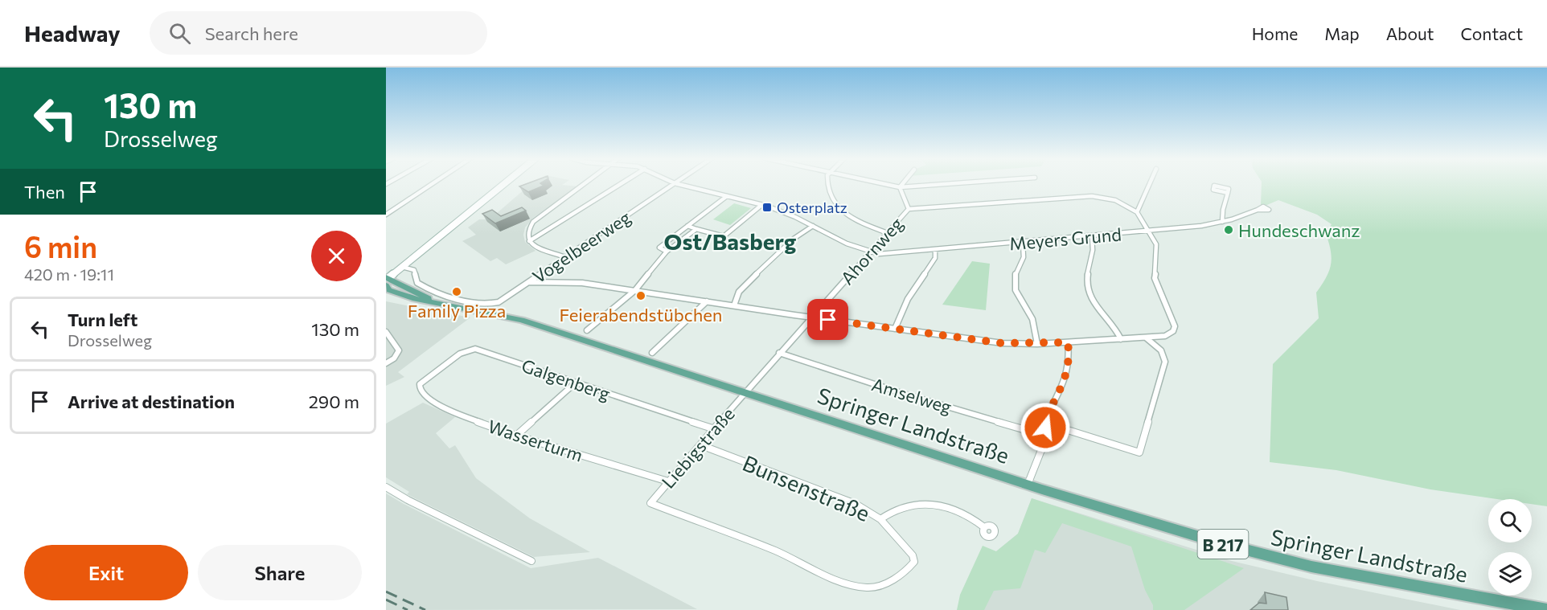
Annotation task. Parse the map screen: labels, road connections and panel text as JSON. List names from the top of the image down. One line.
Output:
{"streets":{"main road":["Springer Landstraße","B 217"],"street":["Meyers Grund","Vogelbeerweg","Ahornweg","Galgenberg","Amselweg","Wasserturm","Liebigstraße","Bunsenstraße"]},"crossings":[["Meyers Grund","Ahornweg"],["Ahornweg","Amselweg"],["Ahornweg","Springer Landstraße"],["Ahornweg","Liebigstraße"],["Galgenberg","Wasserturm"],["Galgenberg","Liebigstraße"],["Springer Landstraße","Liebigstraße"],["Springer Landstraße","B 217"],["Wasserturm","Liebigstraße"],["Liebigstraße","Bunsenstraße"]],"districts":["Ost/Basberg"],"places":{"transit":["Osterplatz"],"other":["Hundeschwanz","Family Pizza","Feierabendstübchen"]},"page":{"header":"Headway","search":"Search here","nav":["Home","Map","About","Contact"],"turn":["130 m","Drosselweg"],"then":"Then","heading":["6 min","420 m · 19:11"],"list":[{"name":"Turn left","note":"Drosselweg","value":"130 m"},{"name":"Arrive at destination","value":"290 m"}],"buttons":["Exit","Share"]}}
